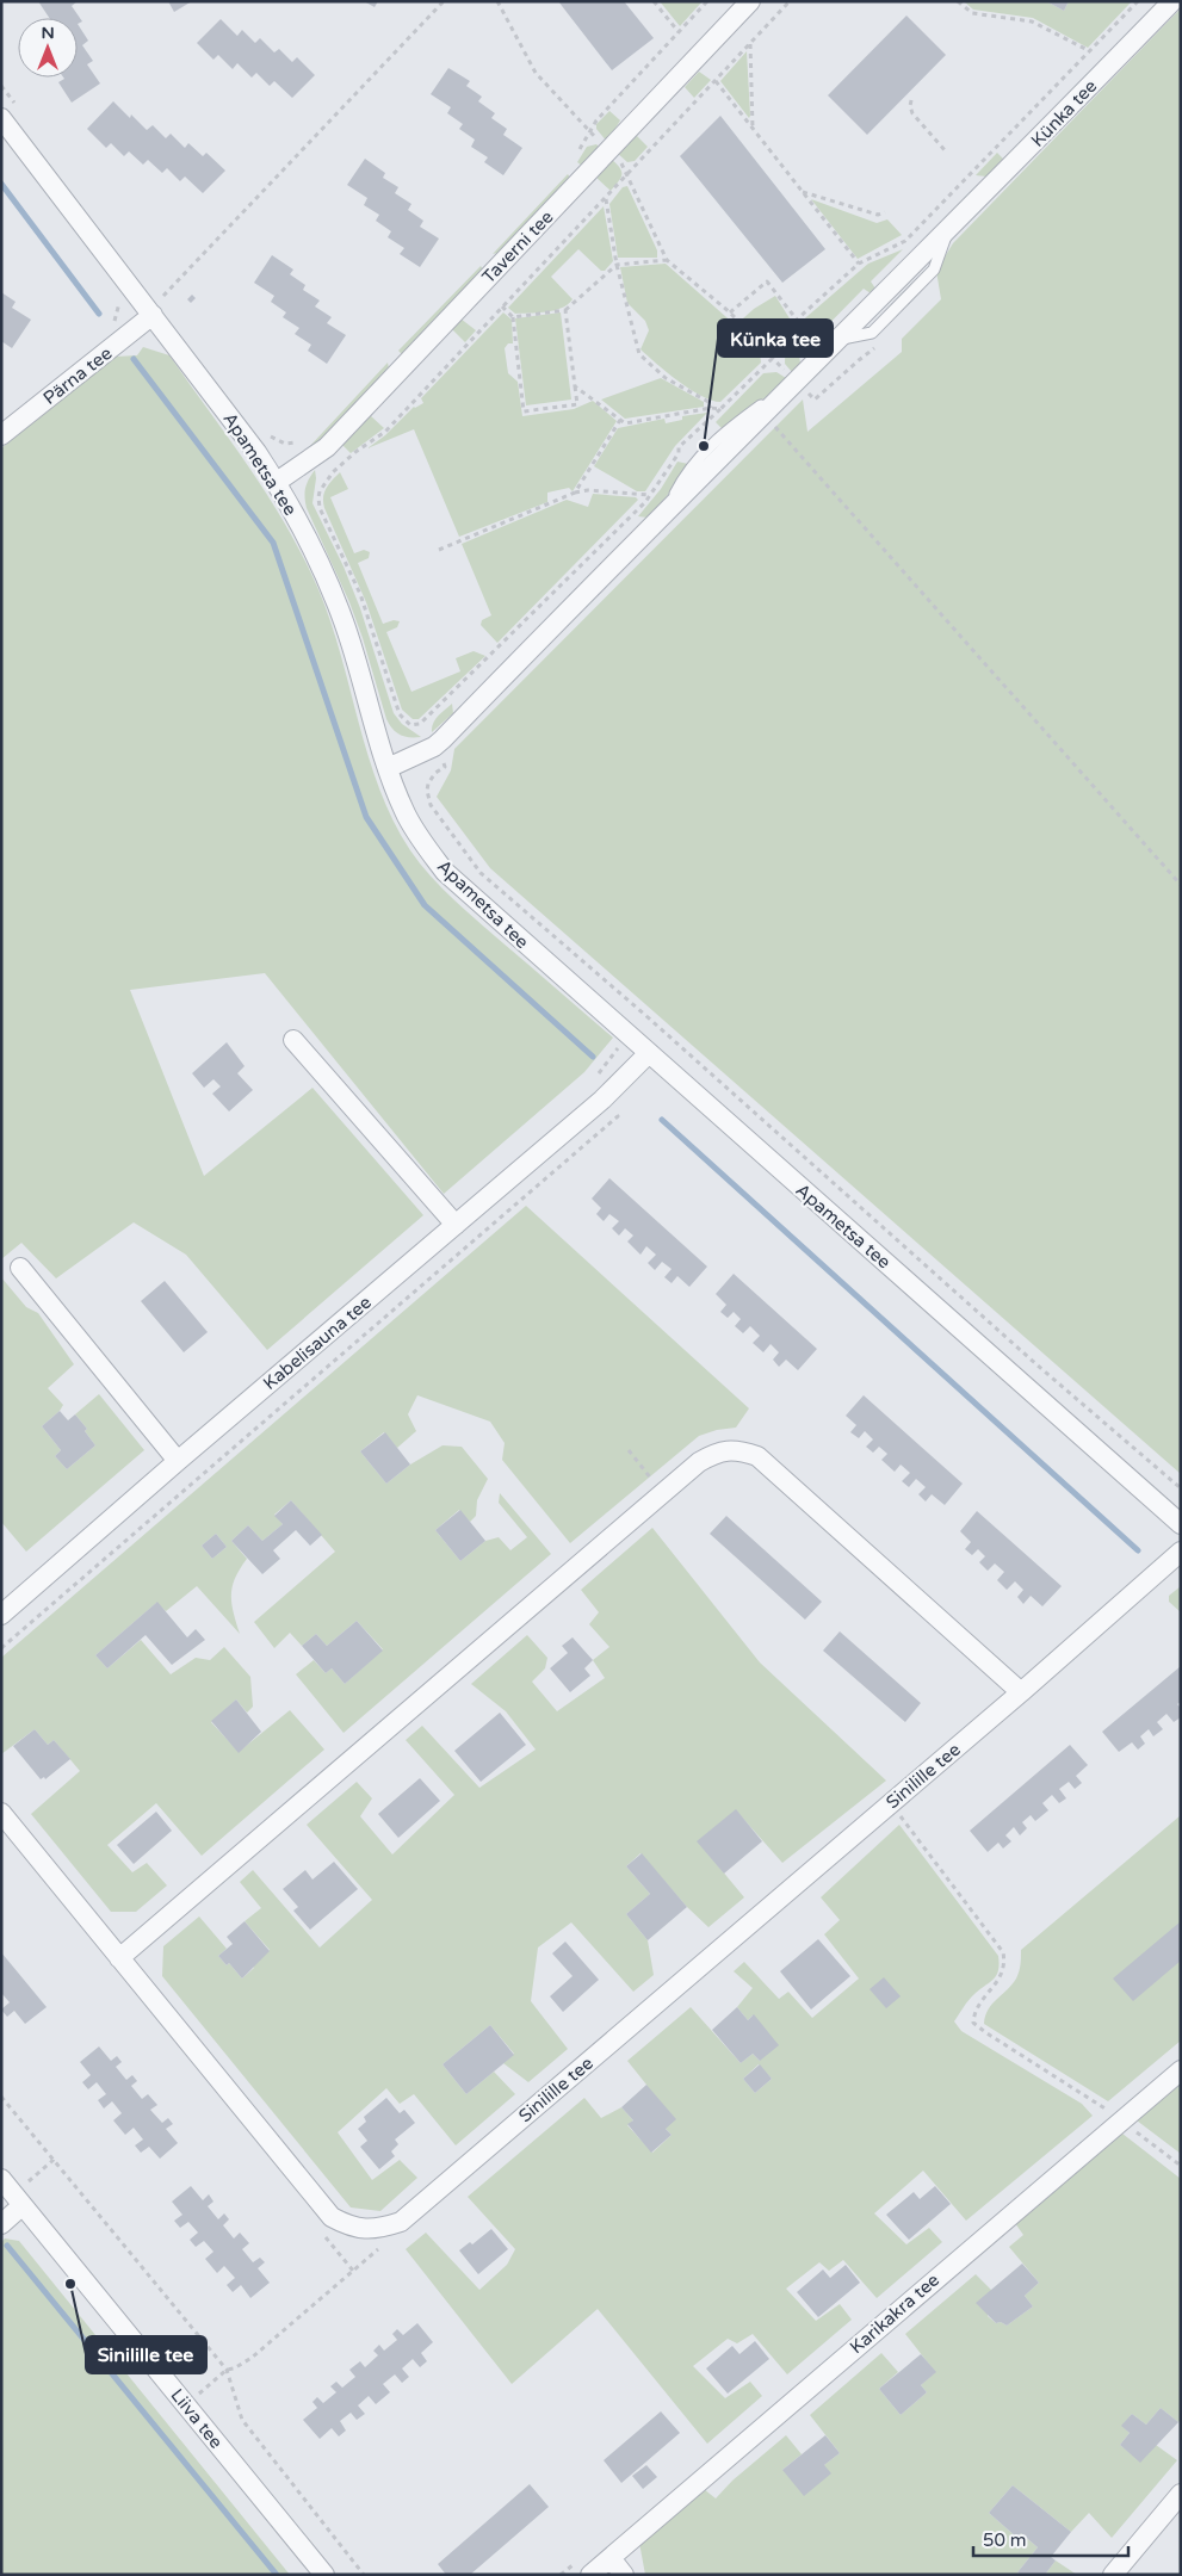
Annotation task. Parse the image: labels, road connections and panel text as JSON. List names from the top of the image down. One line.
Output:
{"streets":{"street":["Künka tee","Taverni tee","Pärna tee","Apametsa tee","Kabelisauna tee","Sinilille tee","Karikakra tee","Liiva tee"]},"crossings":[["Künka tee","Apametsa tee"],["Taverni tee","Apametsa tee"],["Pärna tee","Apametsa tee"],["Apametsa tee","Kabelisauna tee"]],"places":["Künka tee","Sinilille tee"],"scale_bar":"50 m","north":"top"}
